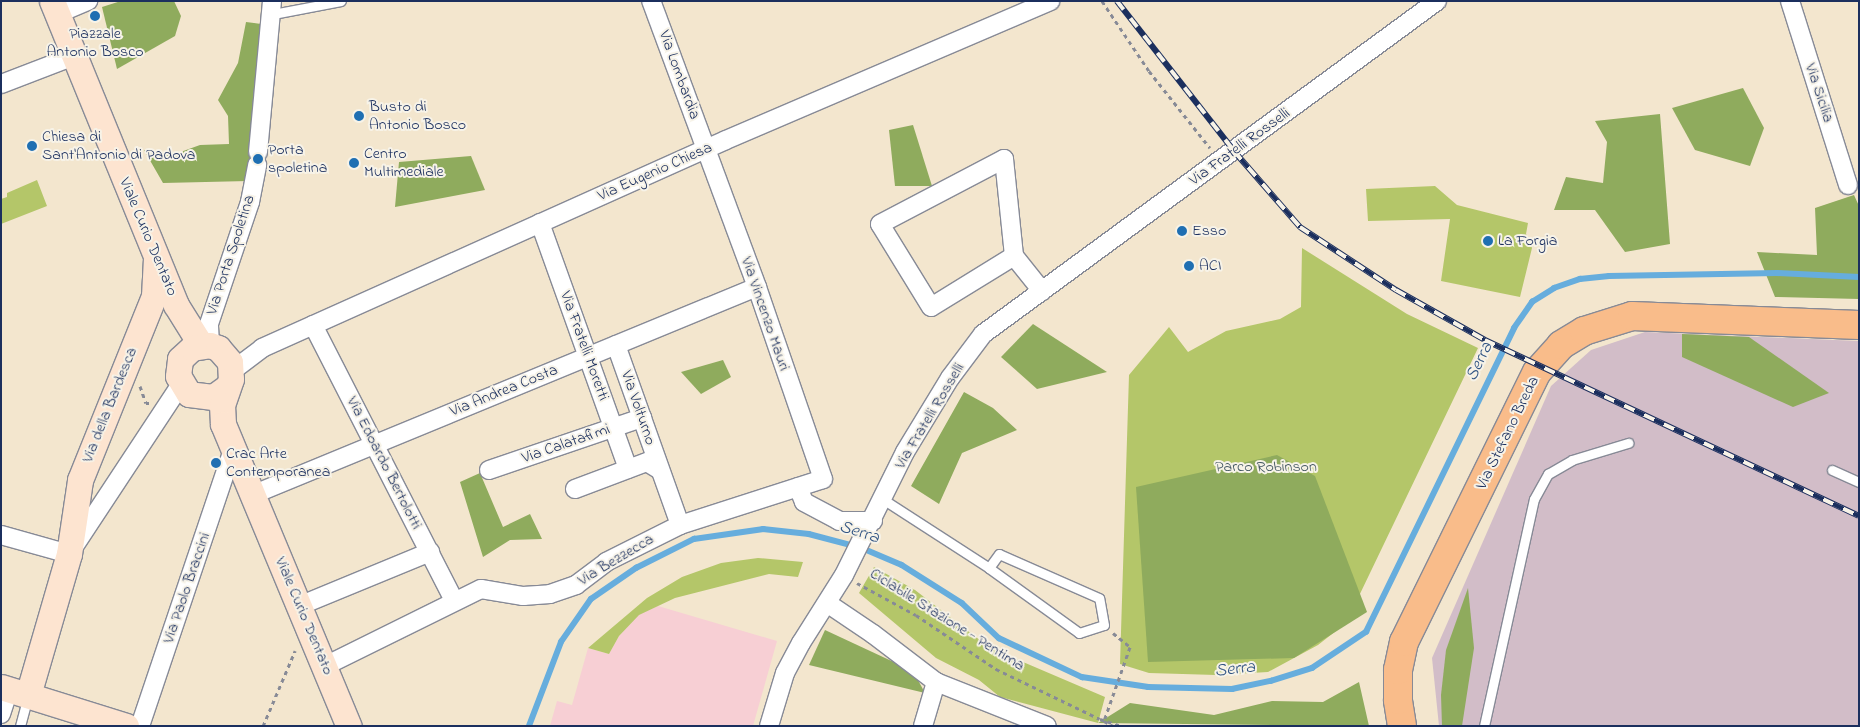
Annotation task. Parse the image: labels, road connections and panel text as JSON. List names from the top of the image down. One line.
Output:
{"streets":{"main road":["Via Stefano Breda"],"street":["Via Lombardia","Via Sicilia","Via Fratelli Rosselli","Via Eugenio Chiesa","Viale Curio Dentato","Via Porta Spoletina","Via Vincenzo Mauri","Via Fratelli Moretti","Via Andrea Costa","Via della Bardesca","Via Volturno","Via Calatafimi","Via Edoardo Bertolotti","Via Bezzecca","Via Paolo Braccini"],"path":["Ciclabile Stazione - Pentima"]},"crossings":[["Via Lombardia","Via Eugenio Chiesa"],["Via Lombardia","Via Vincenzo Mauri"],["Via Fratelli Rosselli","Ciclabile Stazione - Pentima"],["Via Eugenio Chiesa","Viale Curio Dentato"],["Via Eugenio Chiesa","Via Porta Spoletina"],["Via Eugenio Chiesa","Via Vincenzo Mauri"],["Via Eugenio Chiesa","Via Fratelli Moretti"],["Via Eugenio Chiesa","Via della Bardesca"],["Via Eugenio Chiesa","Via Edoardo Bertolotti"],["Viale Curio Dentato","Via Porta Spoletina"],["Viale Curio Dentato","Via Andrea Costa"],["Viale Curio Dentato","Via della Bardesca"],["Viale Curio Dentato","Via Bezzecca"],["Viale Curio Dentato","Via Paolo Braccini"],["Via Porta Spoletina","Via della Bardesca"],["Via Vincenzo Mauri","Via Andrea Costa"],["Via Vincenzo Mauri","Via Bezzecca"],["Via Fratelli Moretti","Via Andrea Costa"],["Via Fratelli Moretti","Via Volturno"],["Via Fratelli Moretti","Via Calatafimi"],["Via Andrea Costa","Via Volturno"],["Via Andrea Costa","Via Edoardo Bertolotti"],["Via Volturno","Via Calatafimi"],["Via Volturno","Via Bezzecca"],["Via Edoardo Bertolotti","Via Bezzecca"]],"water":["Serra"],"parks":["Parco Robinson"],"places":["Piazzale Antonio Bosco","Busto di Antonio Bosco","Chiesa di Sant'Antonio di Padova","Porta spoletina","Centro Multimediale","Esso","La Forgia","ACI","Crac Arte Contemporanea"]}
